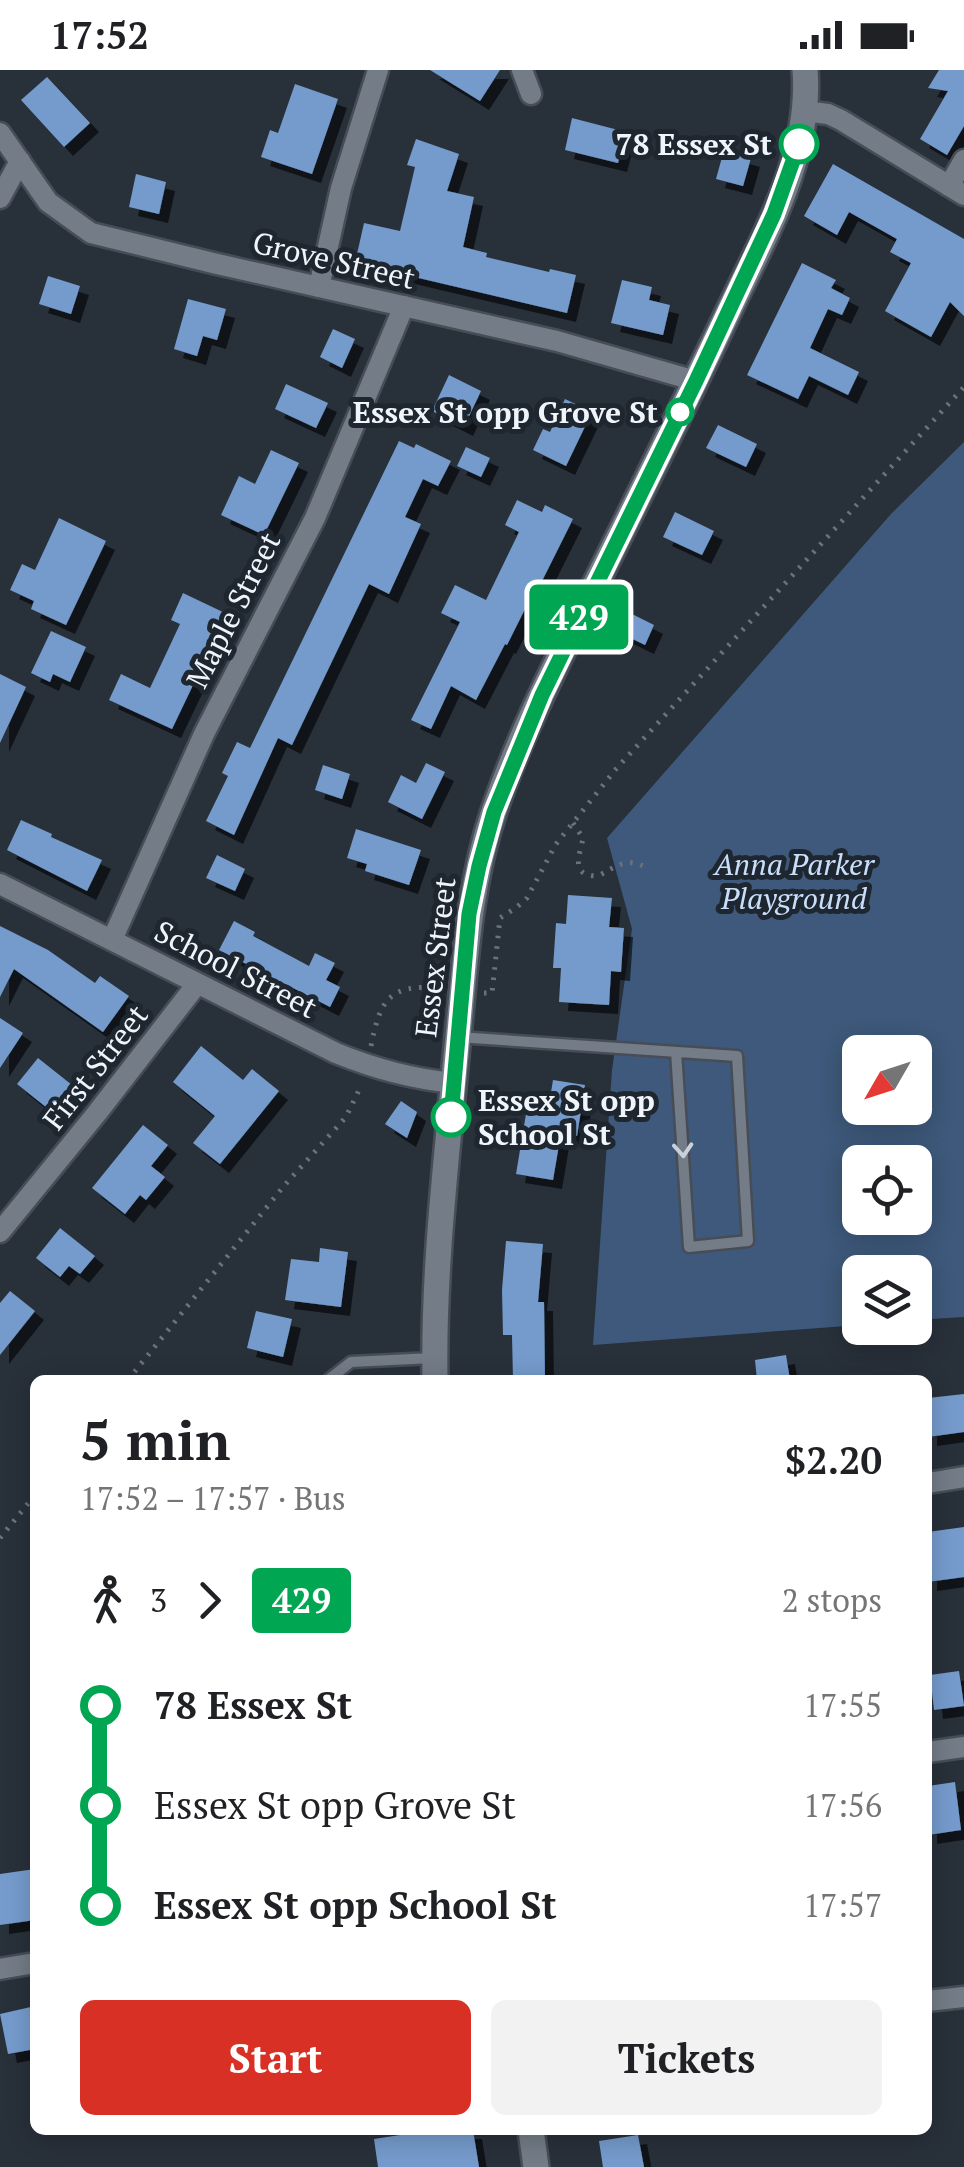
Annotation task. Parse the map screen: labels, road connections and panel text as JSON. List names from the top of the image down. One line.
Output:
{"streets":{"main road":["Essex Street"],"street":["Grove Street","Maple Street","School Street","First Street"]},"crossings":[["Grove Street","Maple Street"],["Grove Street","Essex Street"],["Maple Street","School Street"],["Essex Street","School Street"],["School Street","First Street"]],"parks":["Anna Parker Playground"],"places":["78 Essex St","Essex St opp Grove St","Essex St opp School St"],"lines":["bus line 429"],"north":"bottom left","page":{"status":"17:52","on_map":"429","heading":["5 min","17:52 – 17:57 · Bus","$2.20"],"legs":["3","429","2 stops"],"list":[{"name":"78 Essex St","value":"17:55"},{"name":"Essex St opp Grove St","value":"17:56"},{"name":"Essex St opp School St","value":"17:57"}],"buttons":["Start","Tickets"]}}
